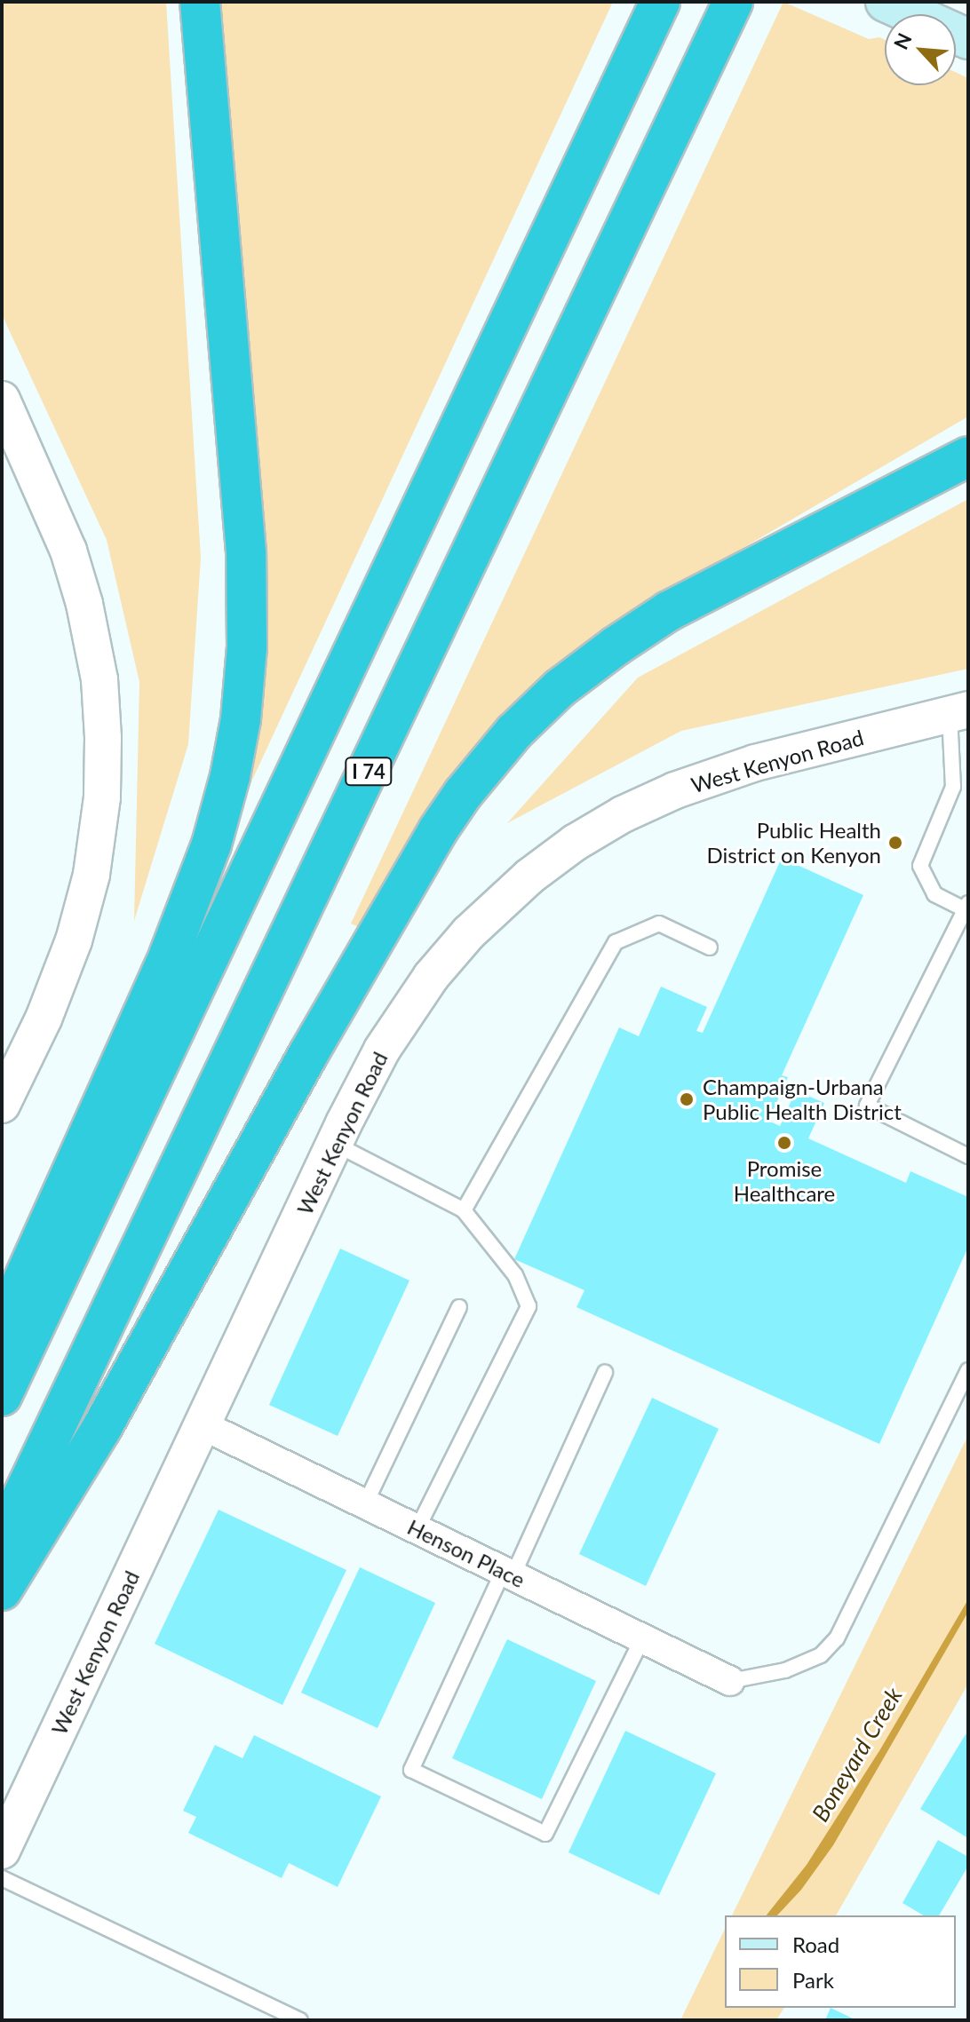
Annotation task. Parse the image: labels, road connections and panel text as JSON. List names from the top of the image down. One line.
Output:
{"streets":{"highway":["I 74"],"street":["West Kenyon Road","Henson Place"]},"crossings":[["West Kenyon Road","Henson Place"]],"water":["Boneyard Creek"],"places":["Public Health District on Kenyon","Champaign-Urbana Public Health District","Promise Healthcare"],"legend":["Road","Park"],"north":"top left"}
